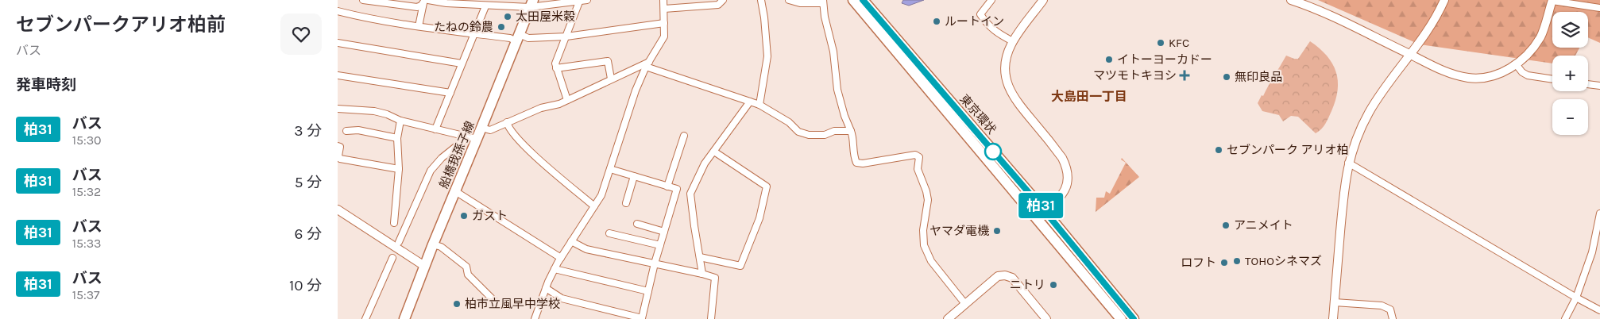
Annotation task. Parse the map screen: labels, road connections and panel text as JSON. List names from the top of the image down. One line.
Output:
{"streets":{"main road":["東京環状","船橋我孫子線"]},"districts":["大島田一丁目"],"places":{"other":["太田屋米穀","ルートイン","たねの鈴農","KFC","イトーヨーカドー","無印良品","セブンパーク アリオ柏","ガスト","アニメイト","ヤマダ電機","TOHOシネマズ","ロフト","ニトリ","柏市立風早中学校"],"health":["マツモトキヨシ"]},"lines":["bus line 柏31"],"page":{"heading":[["セブンパークアリオ柏前","バス"],"発車時刻"],"on_map":"柏31","map_buttons":["+","−"],"list":[{"mark":"柏31","name":"バス","note":"15:30","value":"3 分"},{"mark":"柏31","name":"バス","note":"15:32","value":"5 分"},{"mark":"柏31","name":"バス","note":"15:33","value":"6 分"},{"mark":"柏31","name":"バス","note":"15:37","value":"10 分"}]}}
